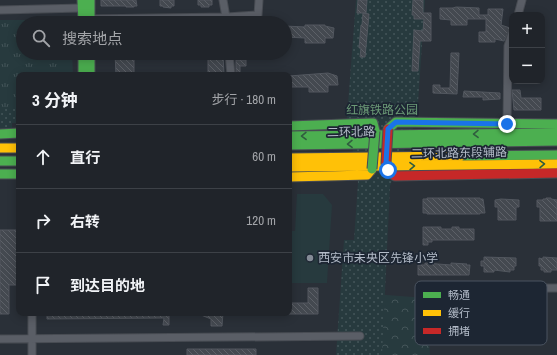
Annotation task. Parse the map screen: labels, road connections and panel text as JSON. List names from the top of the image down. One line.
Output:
{"streets":{"main road":["二环北路","二环北路东段辅路"]},"parks":["红旗铁路公园"],"places":["西安市未央区先锋小学"],"legend":["畅通","缓行","拥堵"],"page":{"map_buttons":["+","−"],"search":"搜索地点","heading":["3 分钟","步行 · 180 m"],"list":[["直行","60 m"],["右转","120 m"],"到达目的地"]}}
